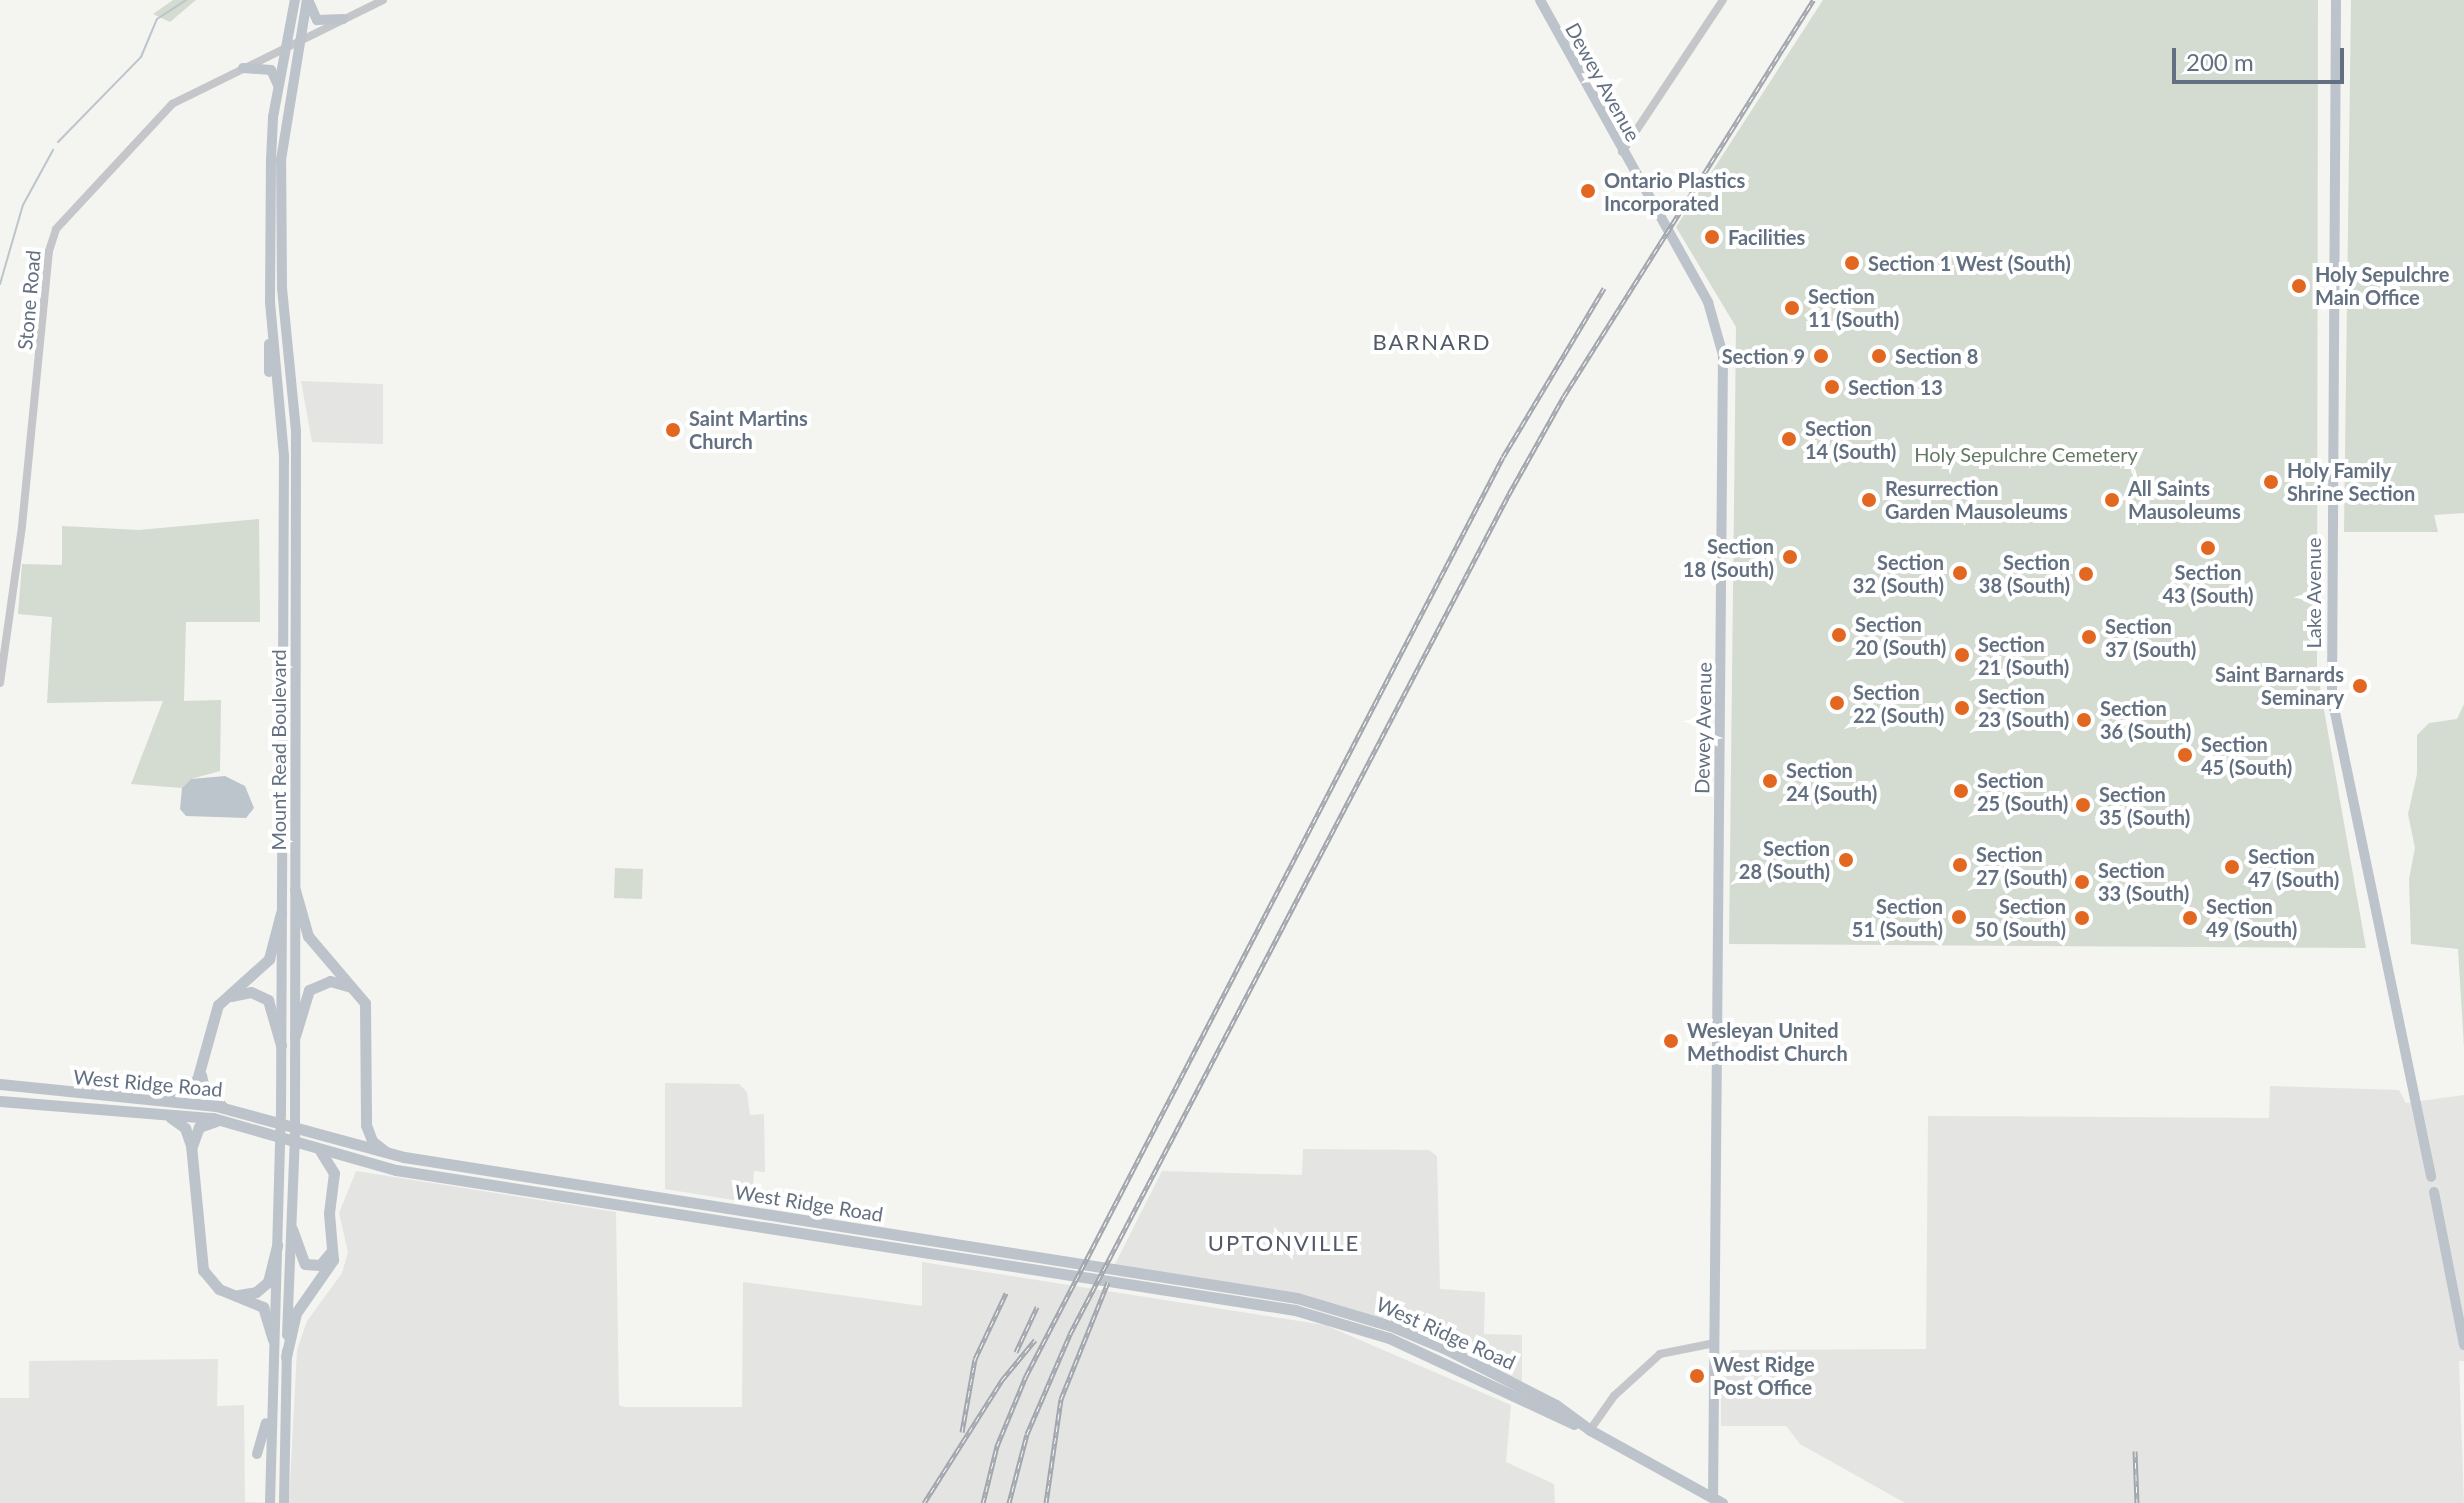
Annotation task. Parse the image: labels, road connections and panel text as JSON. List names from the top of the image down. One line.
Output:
{"streets":{"highway":["West Ridge Road"],"main road":["Dewey Avenue","Lake Avenue","Mount Read Boulevard"],"street":["Stone Road"]},"crossings":[["Dewey Avenue","West Ridge Road"],["Stone Road","Mount Read Boulevard"]],"districts":["BARNARD","UPTONVILLE"],"parks":["Holy Sepulchre Cemetery"],"places":["Ontario Plastics Incorporated","Facilities","Section 1 West (South)","Holy Sepulchre Main Office","Section 11 (South)","Section 9","Section 8","Section 13","Saint Martins Church","Section 14 (South)","Holy Family Shrine Section","Resurrection Garden Mausoleums","All Saints Mausoleums","Section 43 (South)","Section 18 (South)","Section 32 (South)","Section 38 (South)","Section 20 (South)","Section 37 (South)","Section 21 (South)","Saint Barnards Seminary","Section 22 (South)","Section 23 (South)","Section 36 (South)","Section 45 (South)","Section 24 (South)","Section 25 (South)","Section 35 (South)","Section 28 (South)","Section 27 (South)","Section 47 (South)","Section 33 (South)","Section 51 (South)","Section 50 (South)","Section 49 (South)","Wesleyan United Methodist Church","West Ridge Post Office"],"scale_bar":"200 m"}
